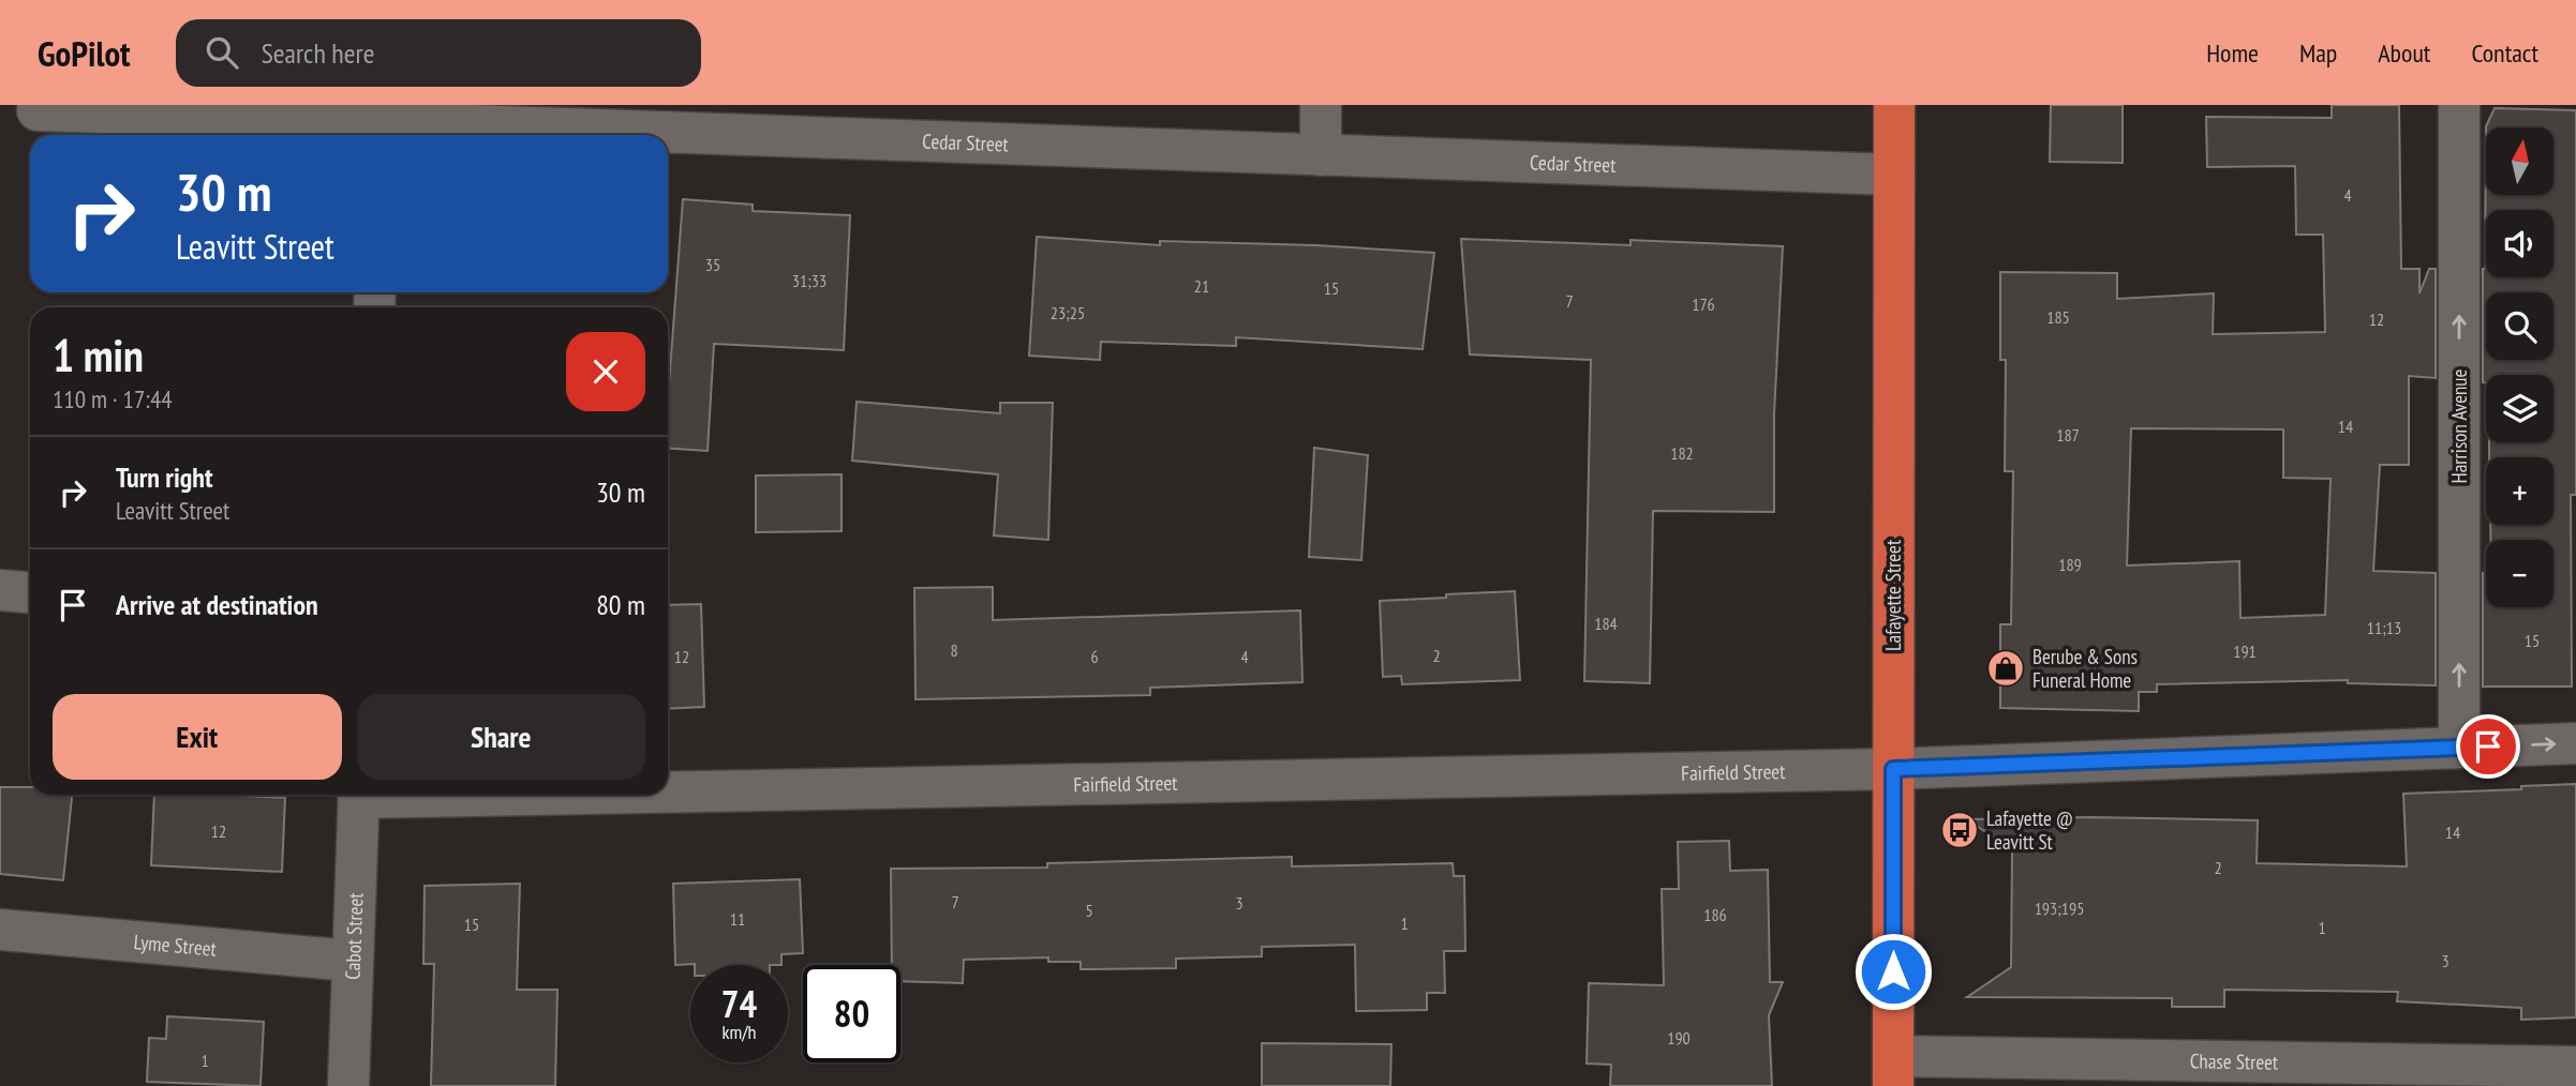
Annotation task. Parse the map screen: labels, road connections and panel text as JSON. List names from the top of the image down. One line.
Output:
{"streets":{"highway":["Lafayette Street"],"street":["Cedar Street","Harrison Avenue","Fairfield Street","Cabot Street","Lyme Street","Chase Street"]},"crossings":[["Cedar Street","Lafayette Street"],["Harrison Avenue","Fairfield Street"],["Lafayette Street","Fairfield Street"],["Lafayette Street","Chase Street"],["Cabot Street","Lyme Street"]],"one_way":["Harrison Avenue"],"places":{"shop":["Berube & Sons Funeral Home"],"bus stop":["Lafayette @ Leavitt St"]},"house_numbers":["4","35","31;33","21","15","7","176","23;25","185","12","14","187","182","189","184","11;13","15","8","191","2","12","6","4","12","14","2","7","3","193;195","5","186","11","1","15","1","3","190","1"],"north":"top","page":{"header":"GoPilot","search":"Search here","nav":["Home","Map","About","Contact"],"map_buttons":["+","−"],"turn":["30 m","Leavitt Street"],"heading":["1 min","110 m · 17:44"],"list":[{"name":"Turn right","note":"Leavitt Street","value":"30 m"},{"name":"Arrive at destination","value":"80 m"}],"buttons":["Exit","Share"],"speed":"74 km/h","limit":"80"}}
